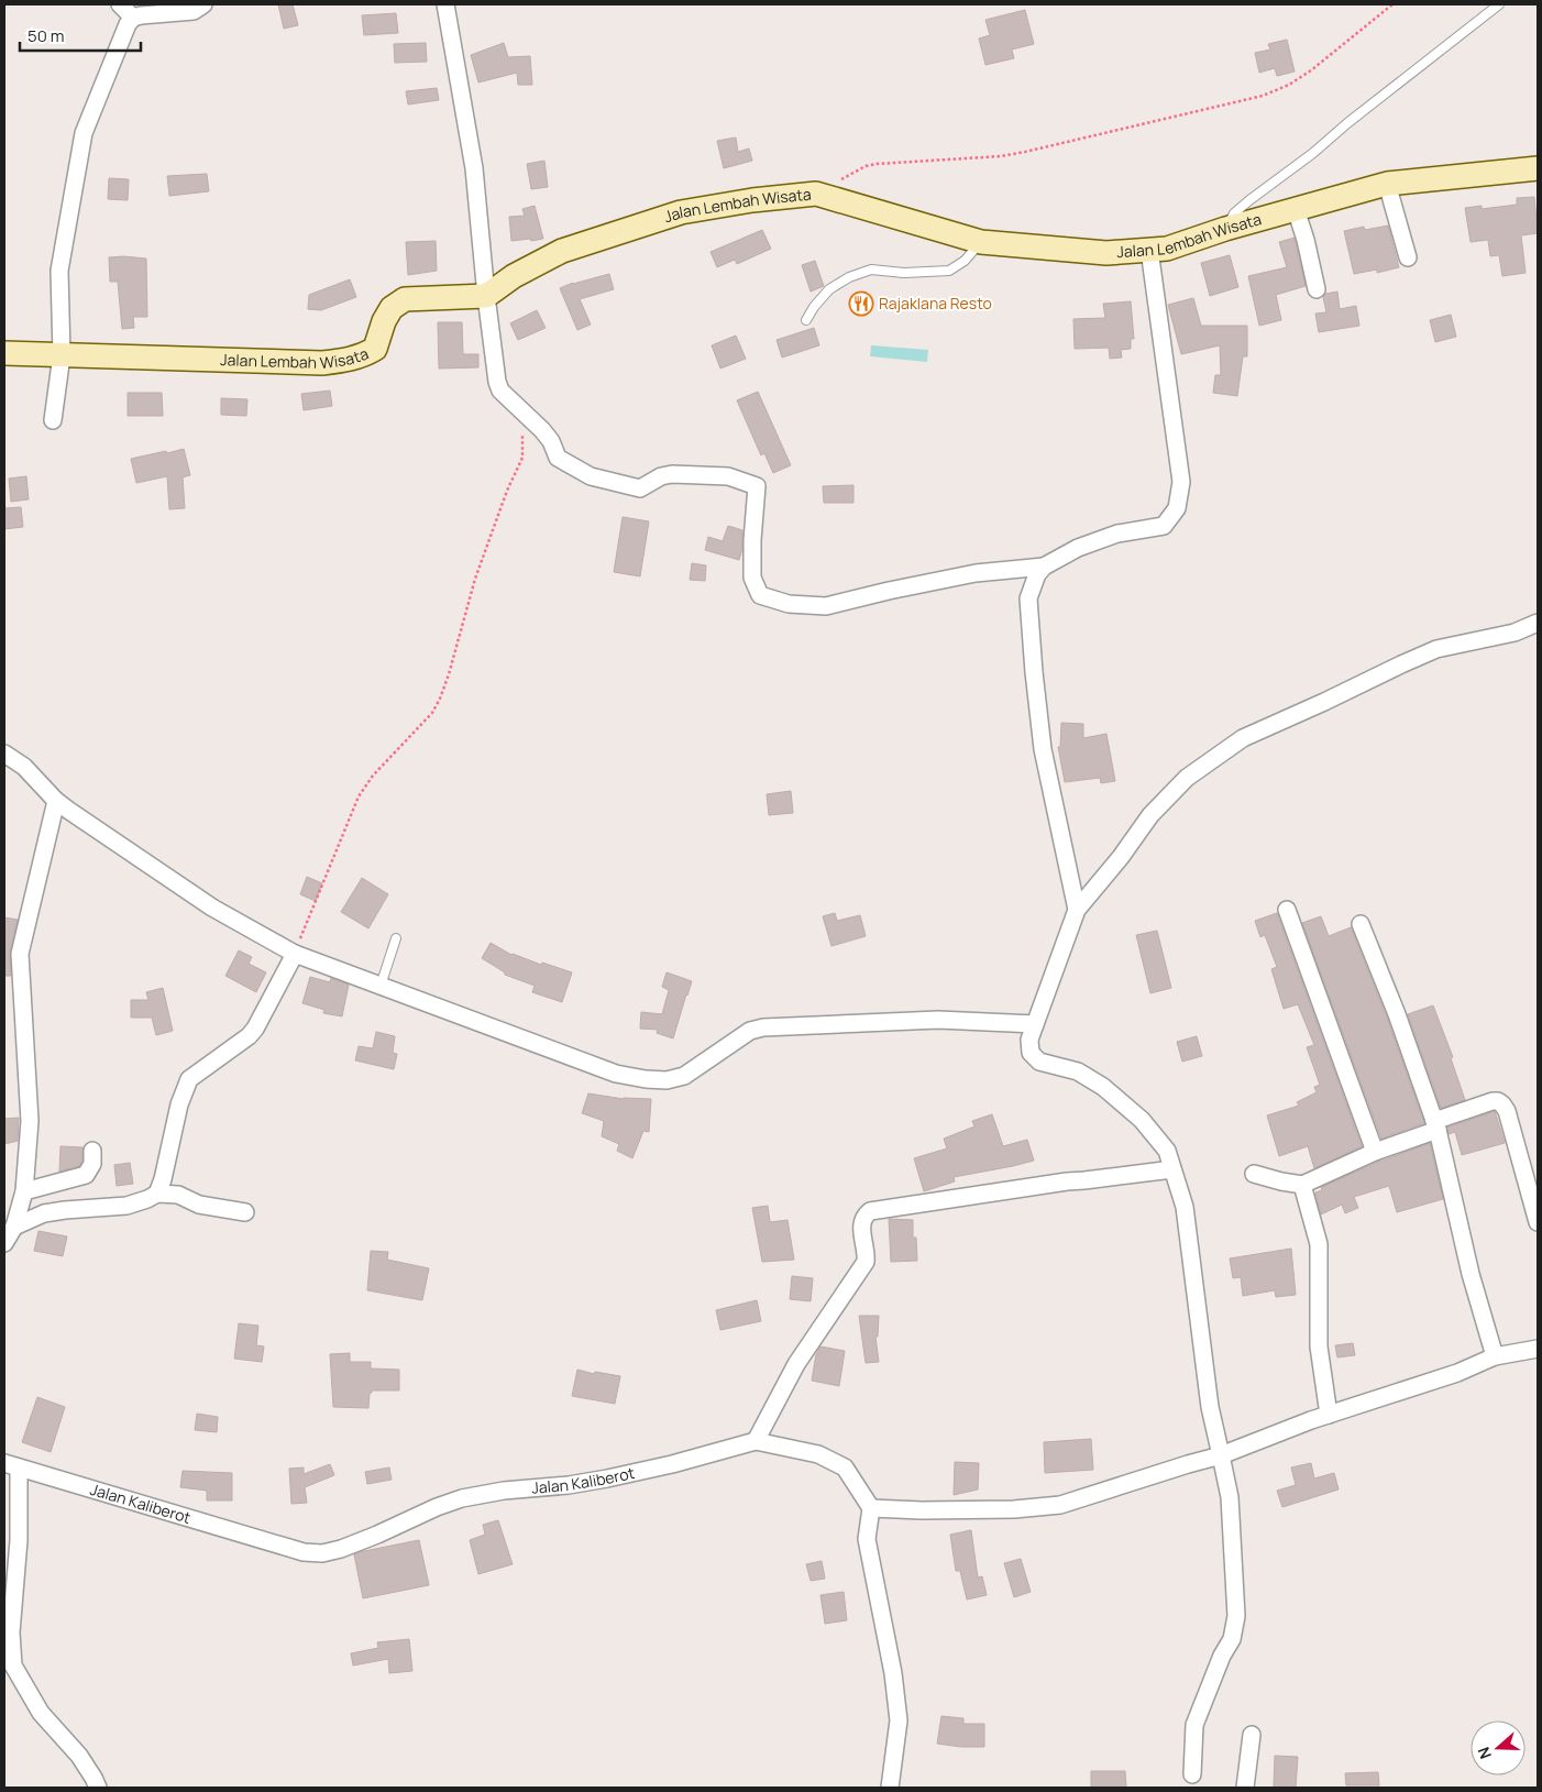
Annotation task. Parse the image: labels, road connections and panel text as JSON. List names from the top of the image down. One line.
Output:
{"streets":{"street":["Jalan Lembah Wisata","Jalan Kaliberot"]},"places":{"restaurant":["Rajaklana Resto"]},"scale_bar":"50 m","north":"left"}
